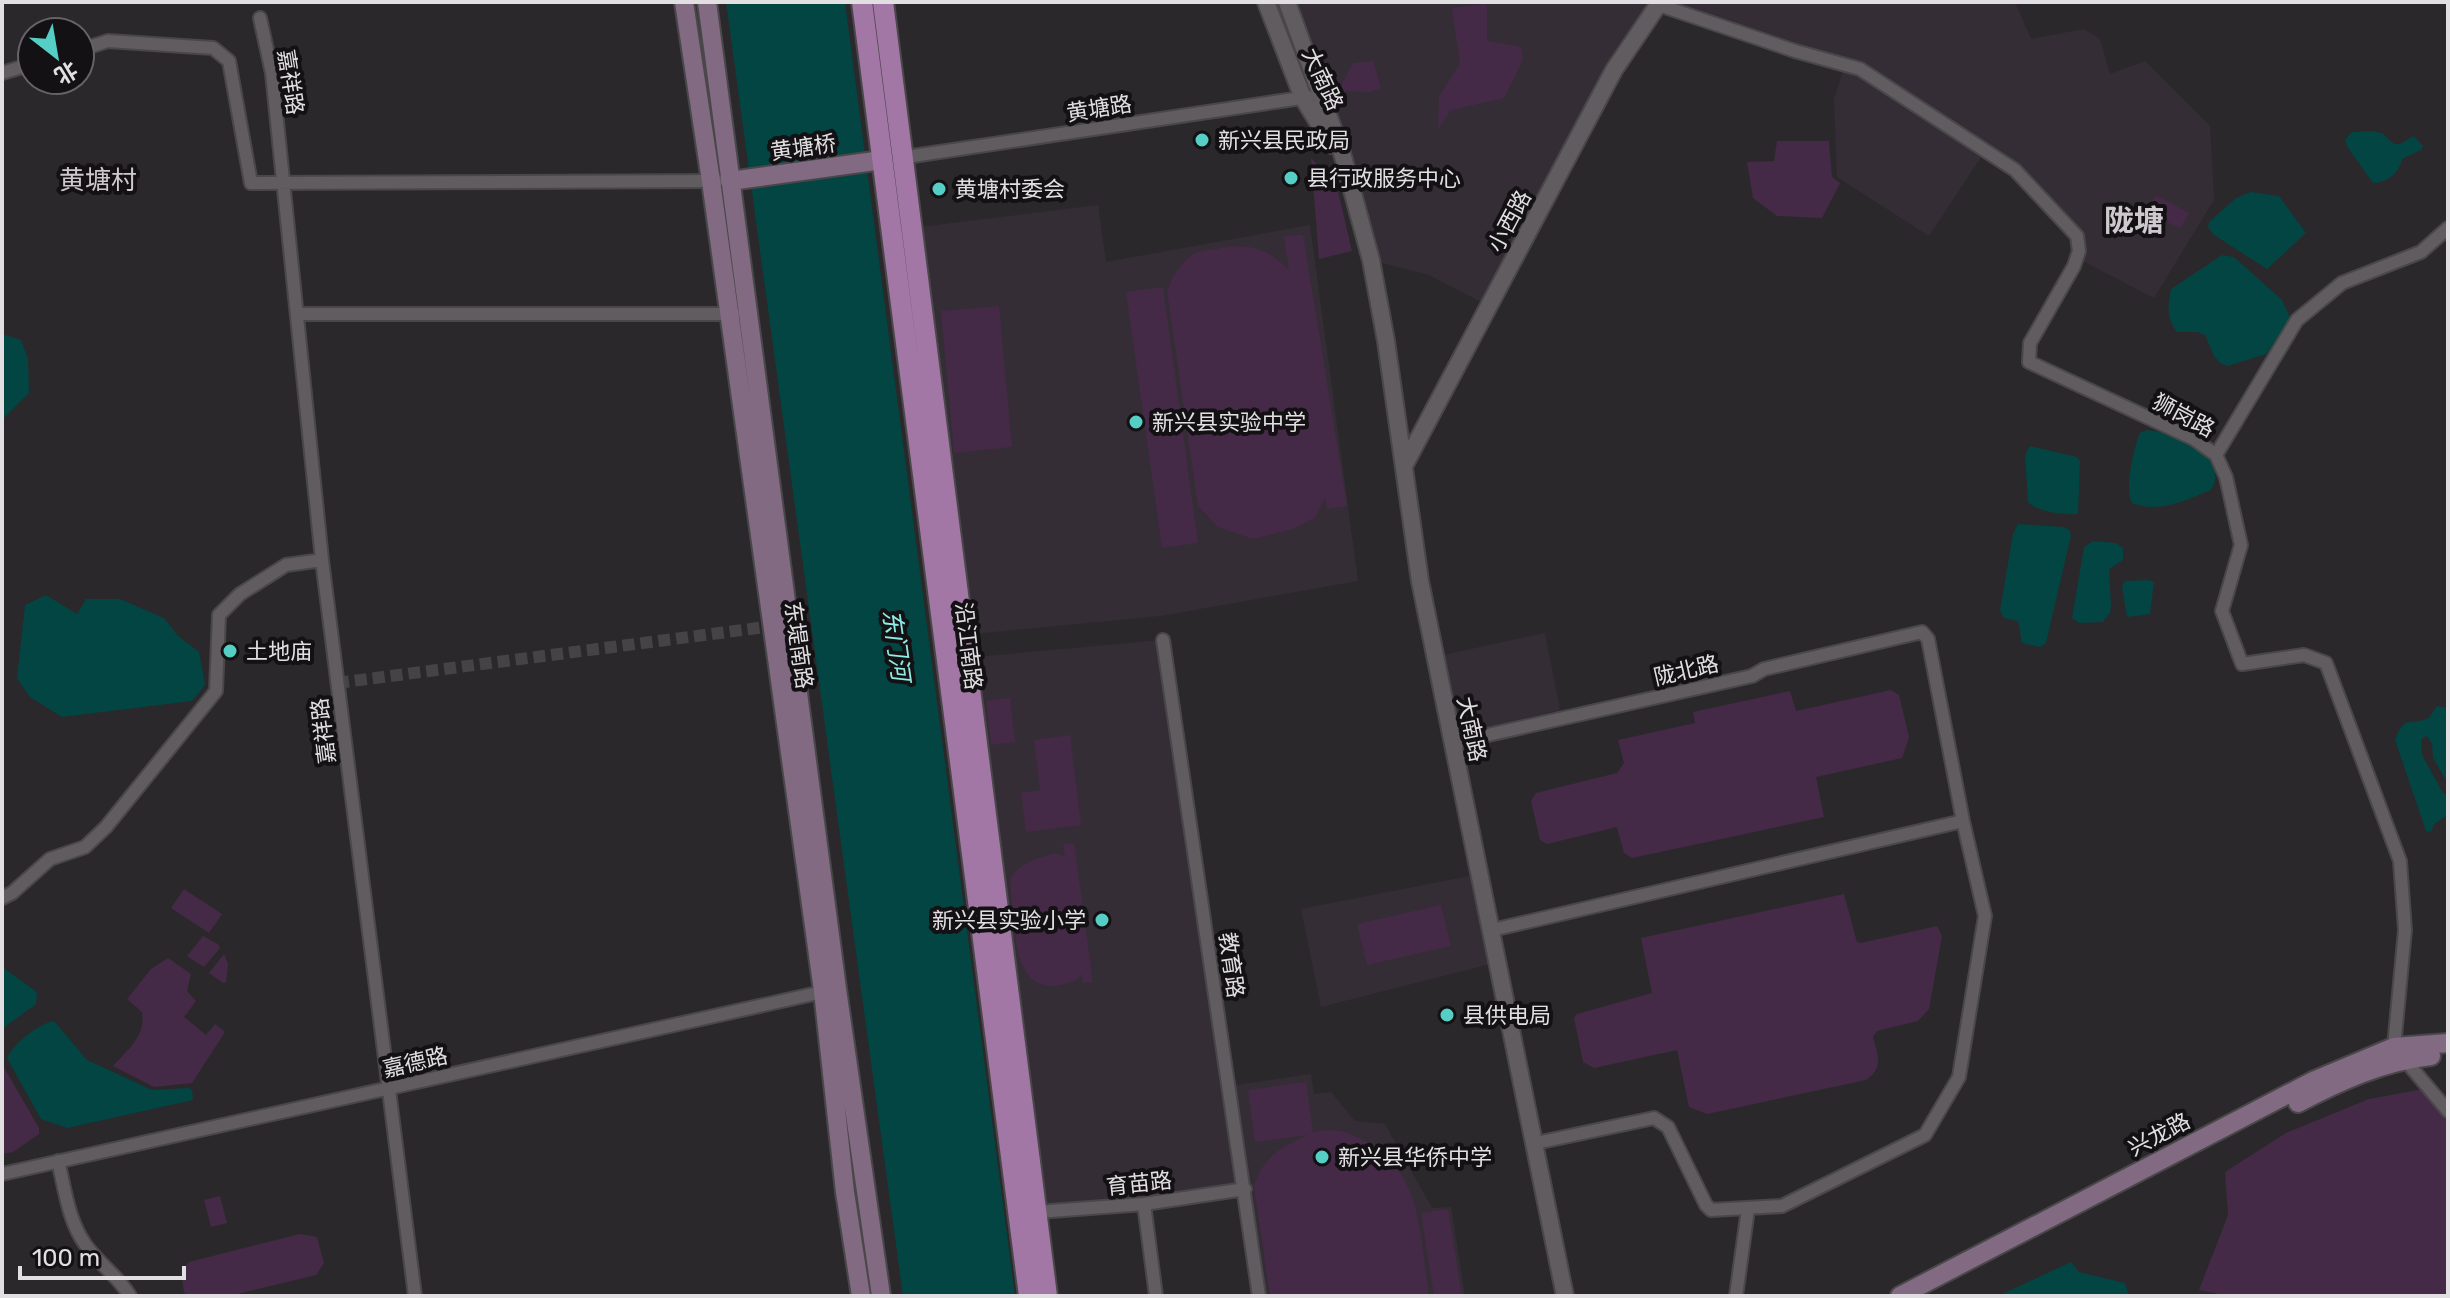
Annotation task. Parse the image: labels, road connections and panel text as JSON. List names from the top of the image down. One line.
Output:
{"streets":{"main road":["黄塘桥","东堤南路","沿江南路","兴龙路"],"street":["大南路","嘉祥路","黄塘路","小西路","狮岗路","陇北路","教育路","嘉德路","育苗路"]},"crossings":[["大南路","黄塘路"],["大南路","小西路"],["大南路","陇北路"],["嘉祥路","嘉德路"],["黄塘路","黄塘桥"],["黄塘路","沿江南路"],["黄塘桥","东堤南路"],["黄塘桥","沿江南路"],["小西路","狮岗路"],["狮岗路","兴龙路"],["东堤南路","嘉德路"],["沿江南路","育苗路"],["教育路","育苗路"]],"districts":["黄塘村","陇塘"],"water":["东门河"],"places":["新兴县民政局","县行政服务中心","黄塘村委会","新兴县实验中学","土地庙","新兴县实验小学","县供电局","新兴县华侨中学"],"scale_bar":"100 m","north":"bottom right"}
